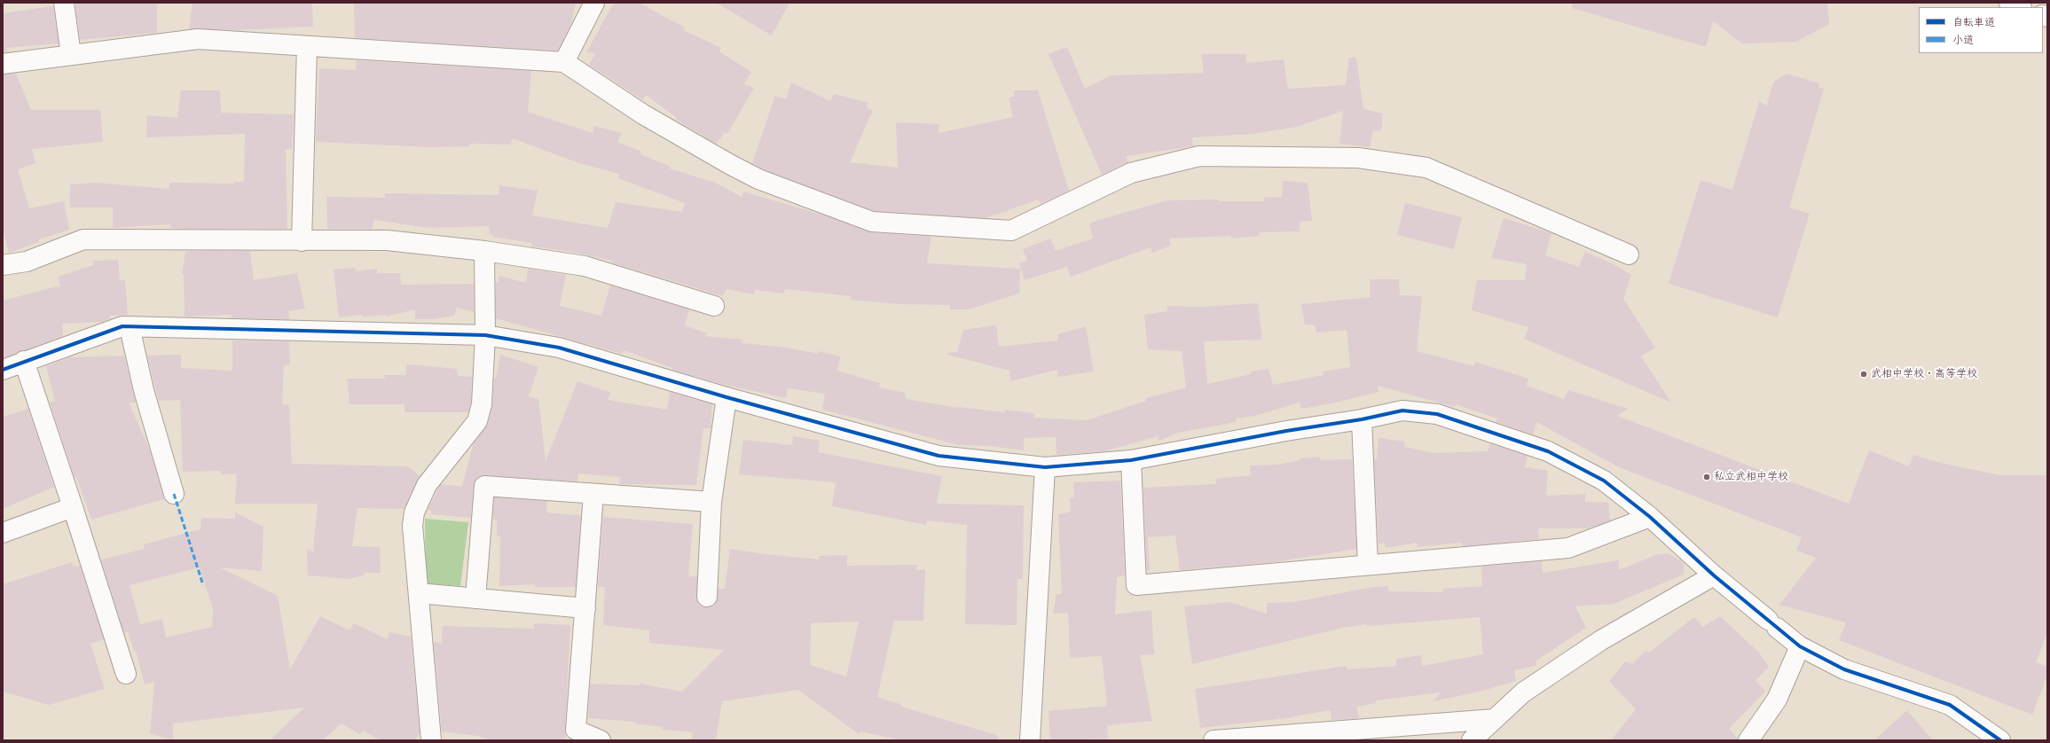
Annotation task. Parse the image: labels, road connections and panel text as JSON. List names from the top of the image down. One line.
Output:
{"places":["武相中学校・高等学校","私立武相中学校"],"legend":["自転車道","小道"]}
